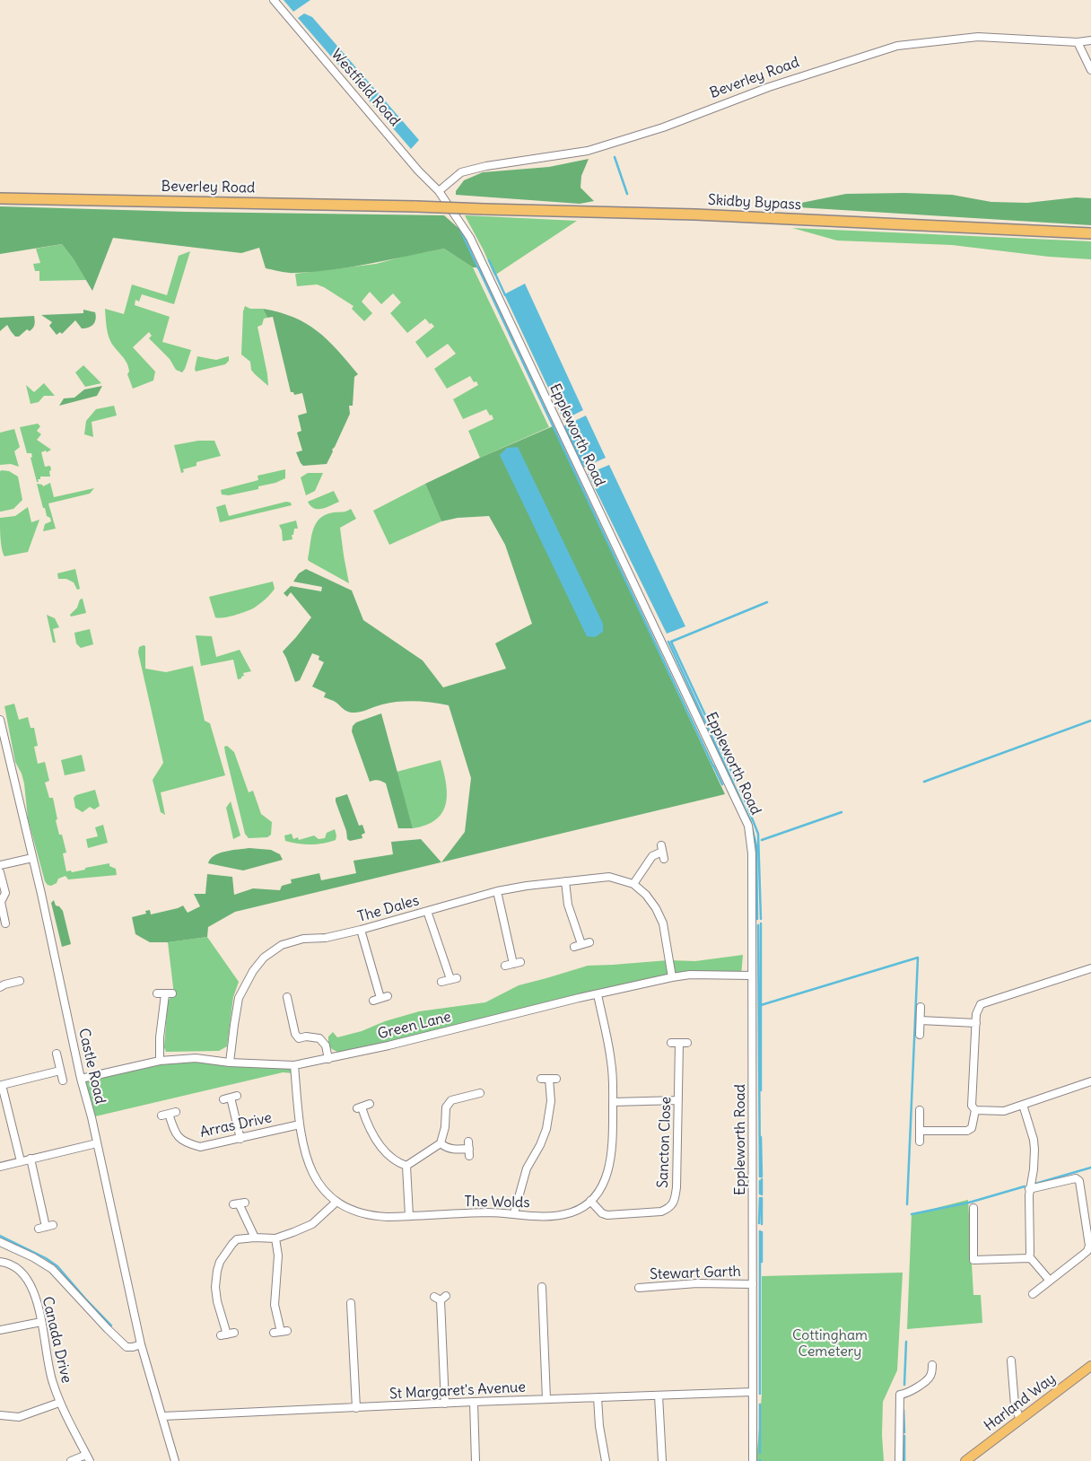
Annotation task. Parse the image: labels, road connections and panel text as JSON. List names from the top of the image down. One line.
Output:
{"streets":{"highway":["Beverley Road","Skidby Bypass"],"main road":["Harland Way"],"street":["Westfield Road","Eppleworth Road","The Dales","Green Lane","Castle Road","Arras Drive","Sancton Close","The Wolds","Stewart Garth","Canada Drive","St Margaret's Avenue"]},"crossings":[["Beverley Road","Westfield Road"],["Beverley Road","Skidby Bypass"],["Beverley Road","Eppleworth Road"],["Westfield Road","Eppleworth Road"],["Eppleworth Road","Green Lane"],["Eppleworth Road","Stewart Garth"],["Eppleworth Road","St Margaret's Avenue"],["The Dales","Green Lane"],["Green Lane","Castle Road"],["Green Lane","The Wolds"],["Castle Road","St Margaret's Avenue"],["Arras Drive","The Wolds"],["Sancton Close","The Wolds"]],"parks":["Cottingham Cemetery"]}
